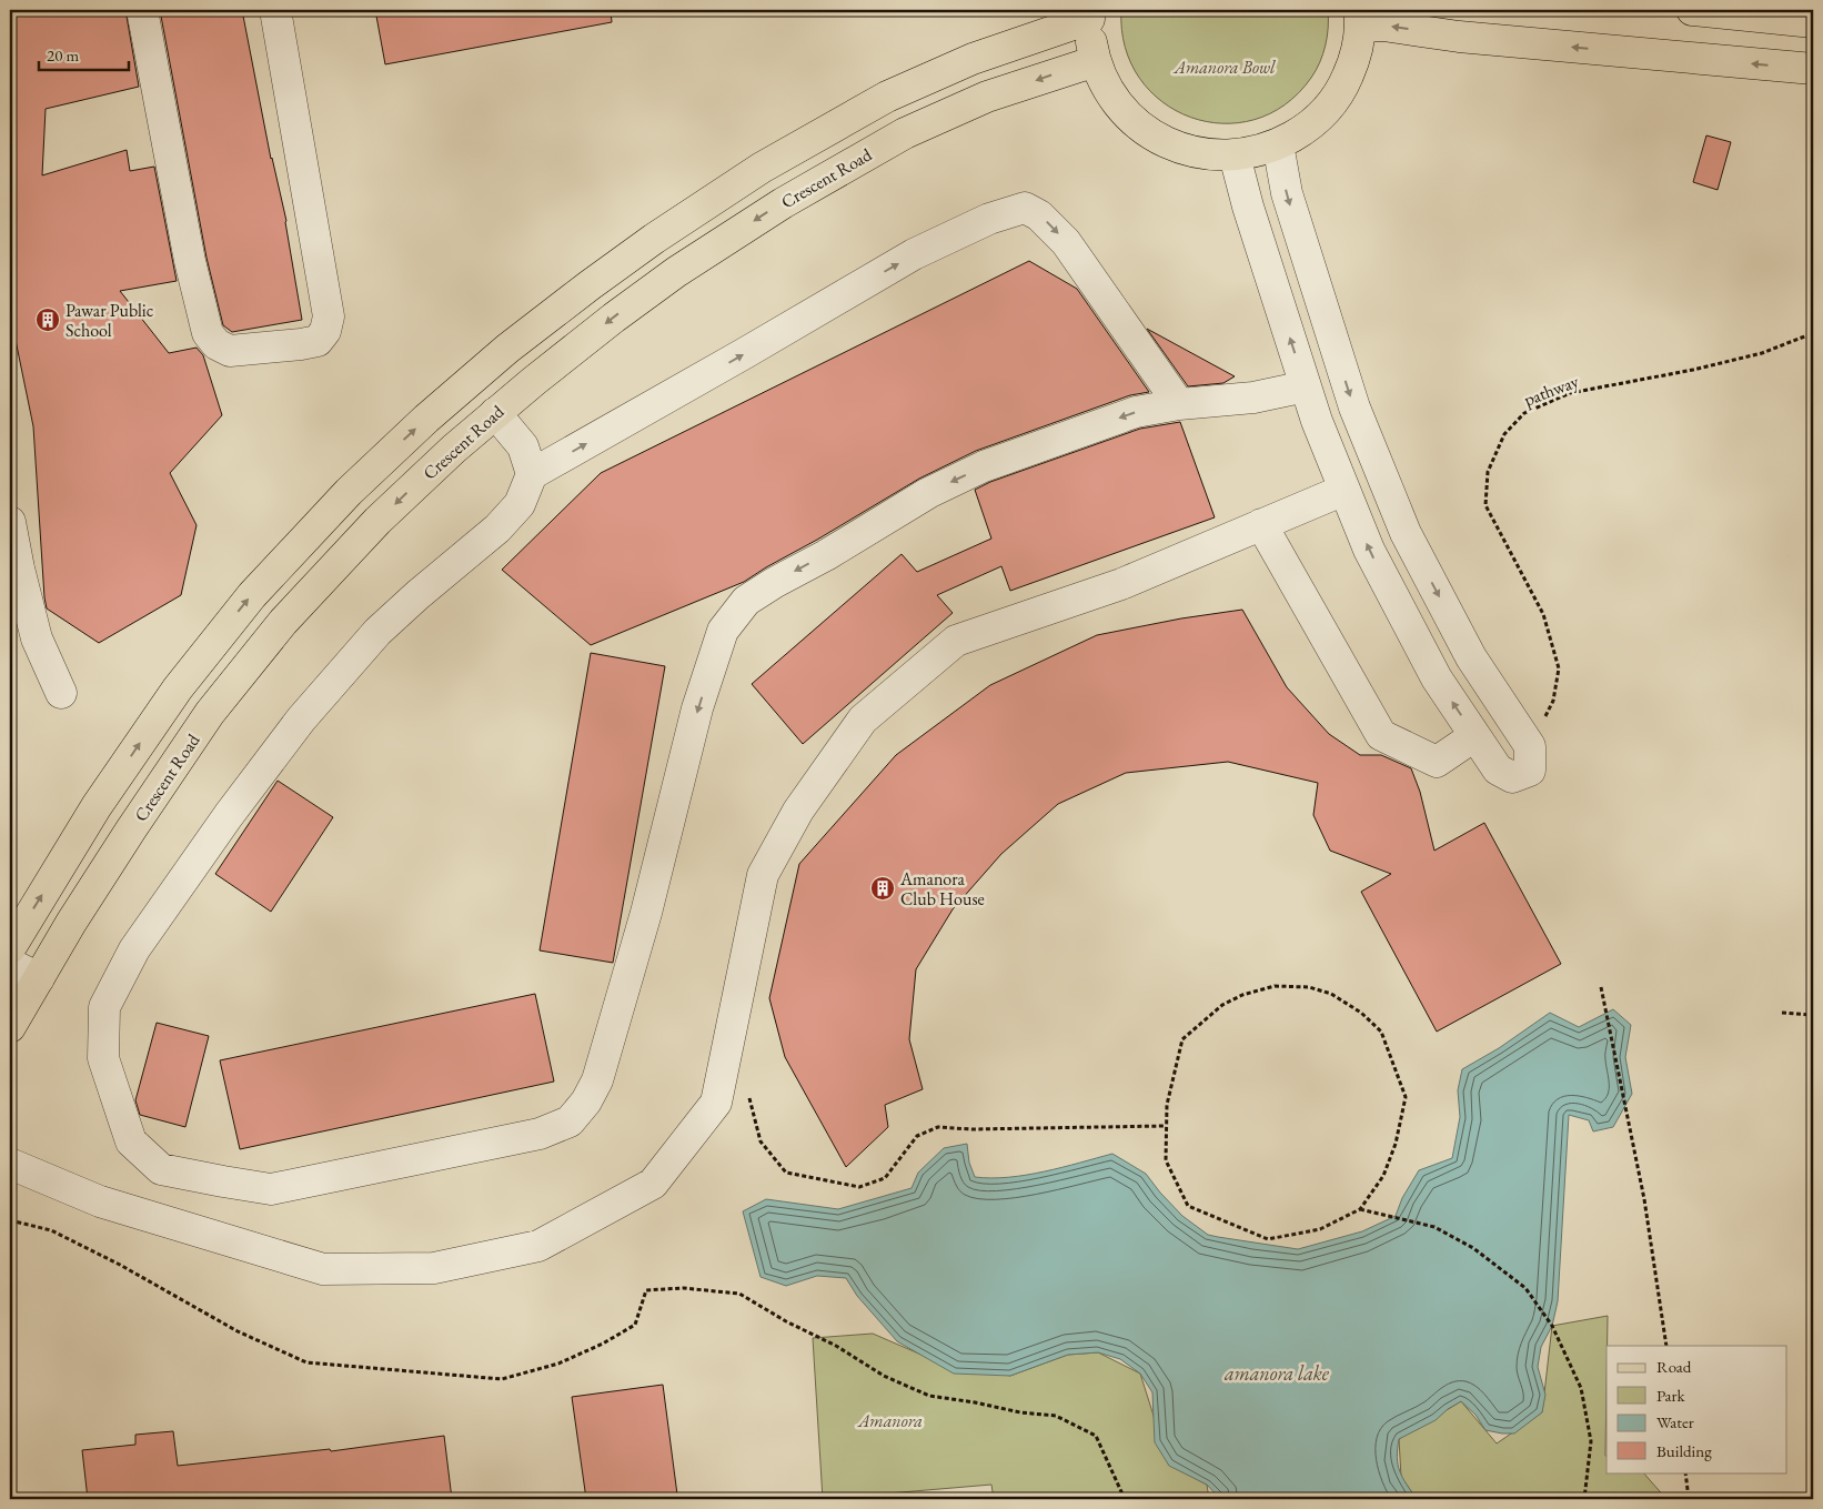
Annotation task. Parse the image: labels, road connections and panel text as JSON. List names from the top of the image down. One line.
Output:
{"streets":{"main road":["Crescent Road"],"path":["pathway"]},"water":["amanora lake"],"parks":["Amanora Bowl","Amanora"],"places":{"building":["Pawar Public School","Amanora Club House"]},"legend":["Road","Park","Water","Building"],"scale_bar":"20 m"}
